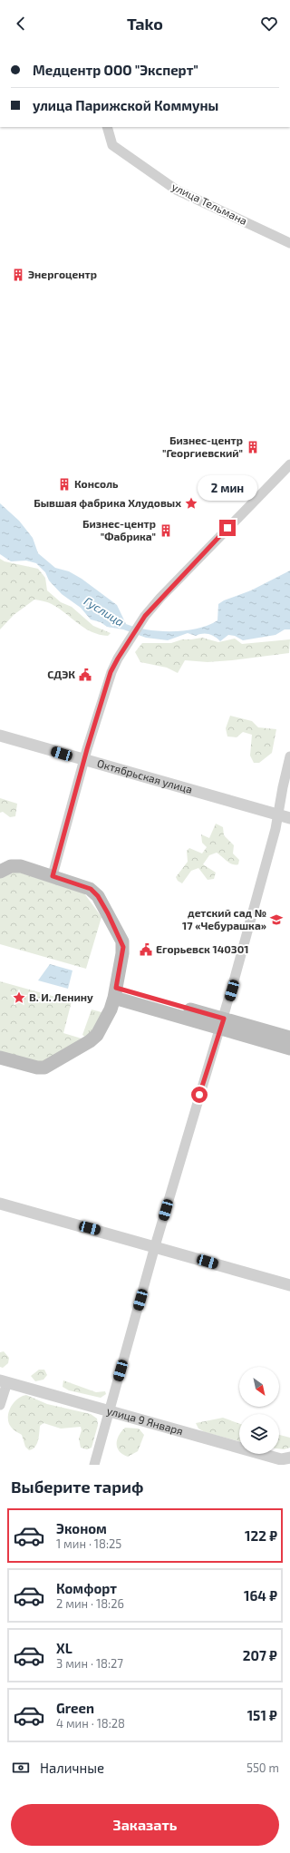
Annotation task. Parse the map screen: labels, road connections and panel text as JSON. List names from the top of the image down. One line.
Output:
{"streets":{"street":["улица Тельмана","Октябрьская улица","улица 9 Января"]},"water":["Гуслица"],"places":{"building":["Энергоцентр","Бизнес-центр \"Георгиевский\"","Консоль","Бизнес-центр \"Фабрика\""],"place":["Бывшая фабрика Хлудовых","В. И. Ленину"],"public building":["СДЭК","Егорьевск 140301"],"school or university":["детский сад № 17 «Чебурашка»"]},"north":"bottom right","page":{"header":"Tako","banner":["Медцентр ООО \"Эксперт\"","улица Парижской Коммуны"],"bubble":"2 мин","heading":"Выберите тариф","list":[{"name":"Эконом","note":"1 мин · 18:25","value":"122 ₽"},{"name":"Комфорт","note":"2 мин · 18:26","value":"164 ₽"},{"name":"XL","note":"3 мин · 18:27","value":"207 ₽"},{"name":"Green","note":"4 мин · 18:28","value":"151 ₽"}],"pay":["Наличные","550 m"],"buttons":"Заказать"}}
